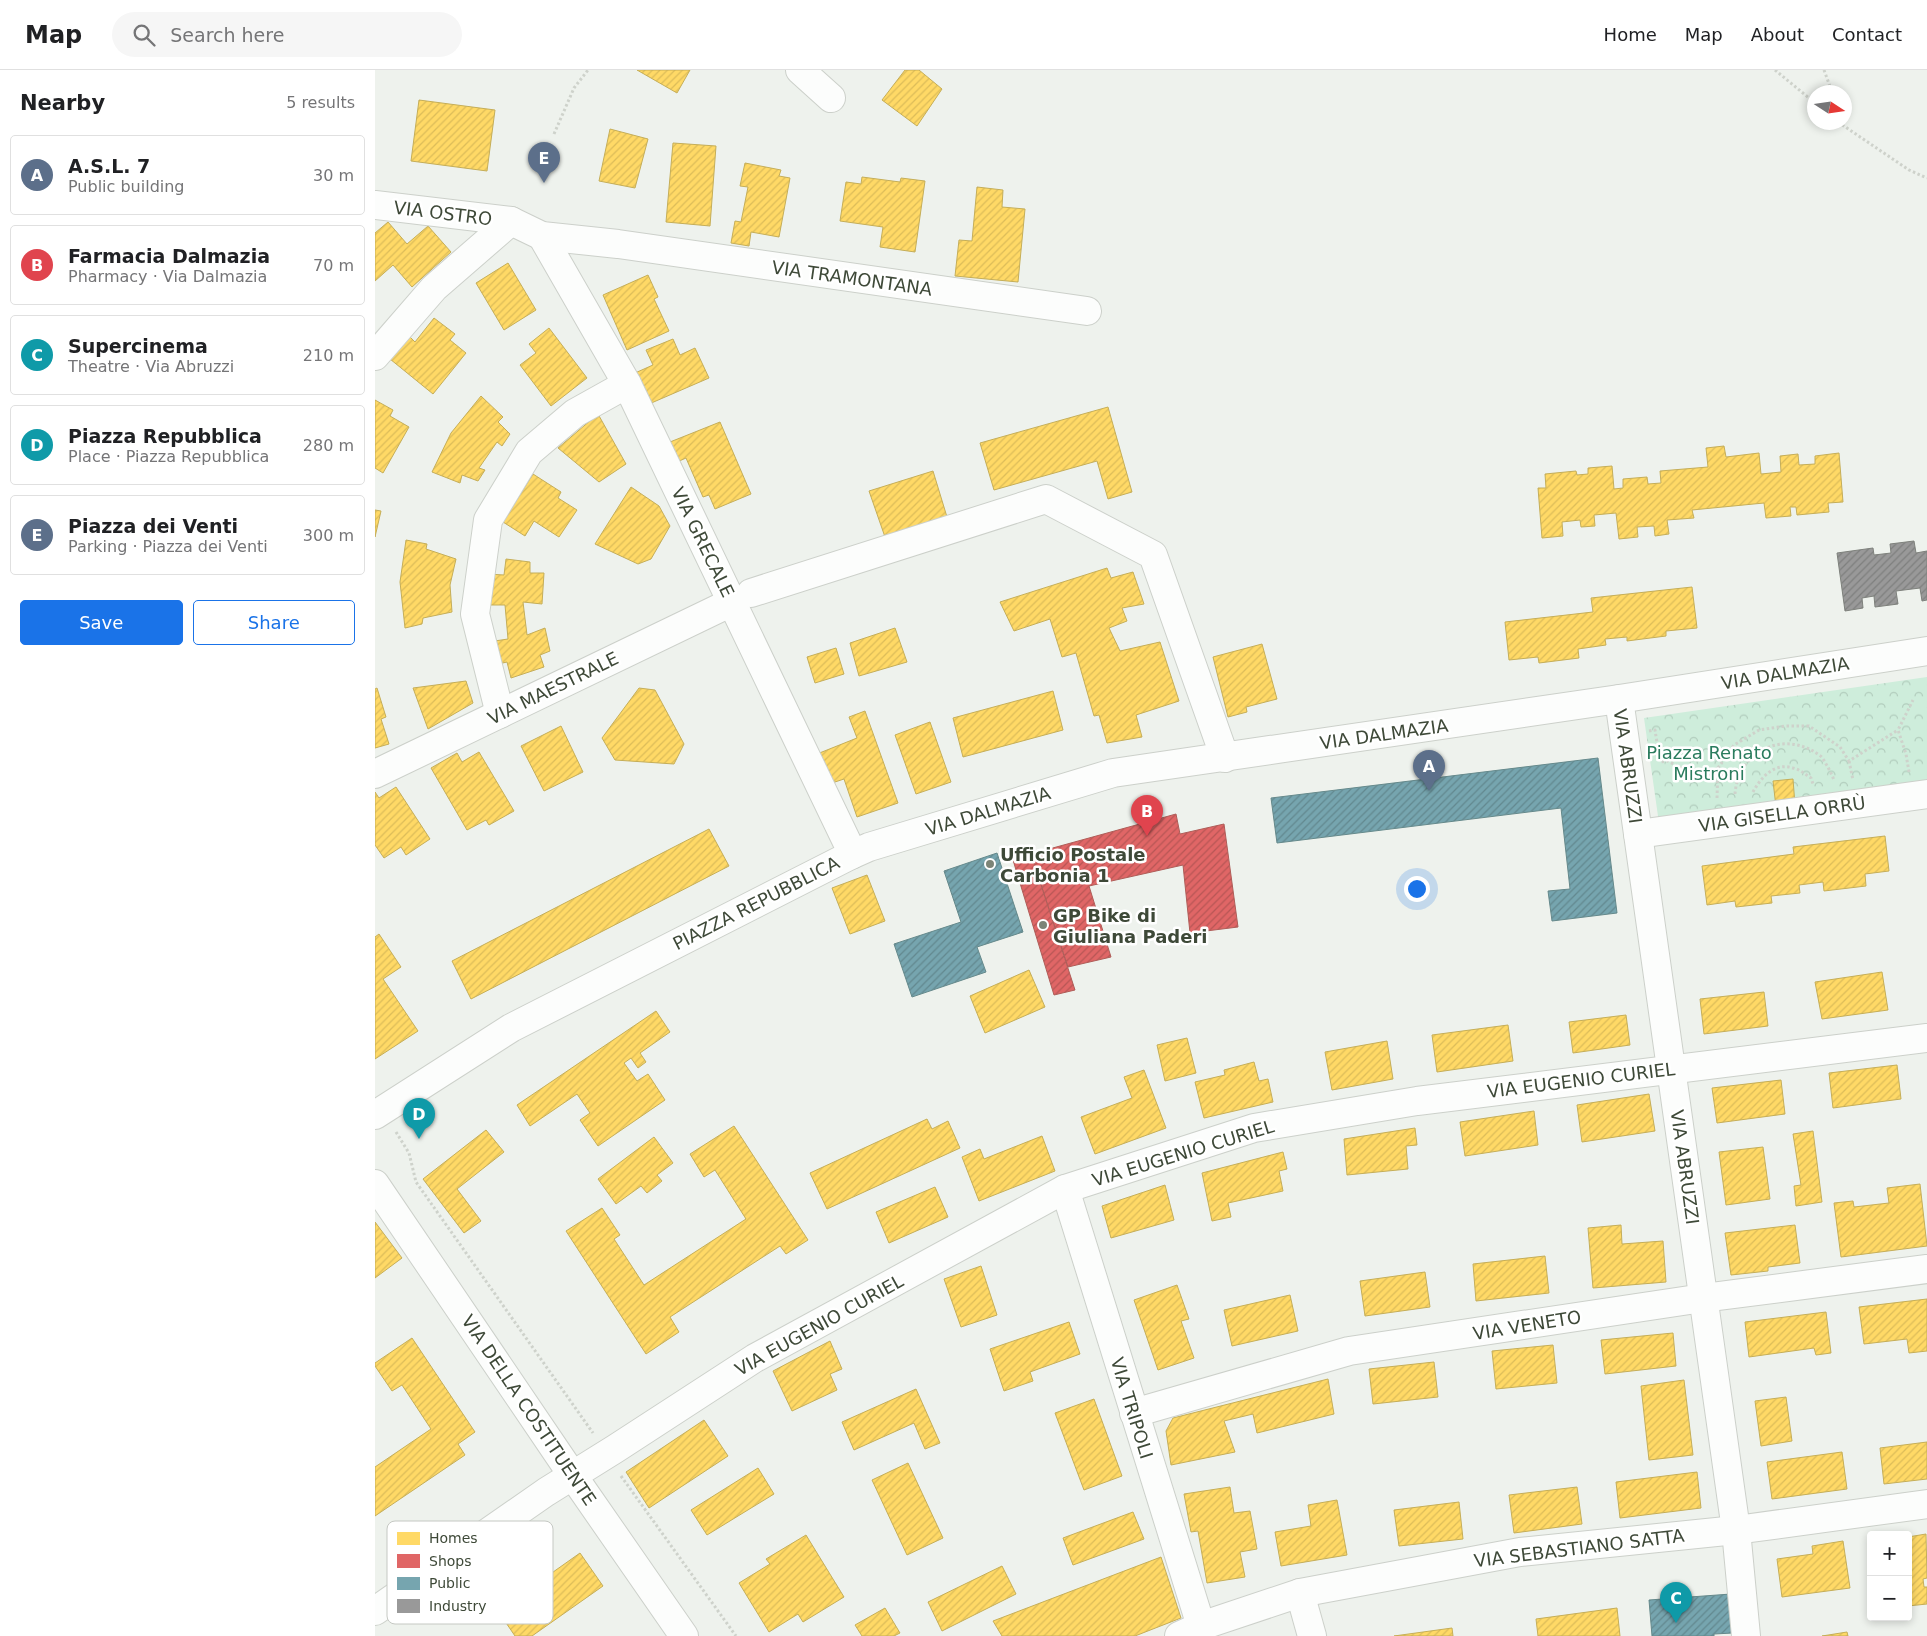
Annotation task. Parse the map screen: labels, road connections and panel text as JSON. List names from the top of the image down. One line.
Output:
{"streets":{"street":["VIA OSTRO","VIA TRAMONTANA","VIA GRECALE","VIA DALMAZIA","VIA MAESTRALE","VIA ABRUZZI","VIA GISELLA ORRÙ","PIAZZA REPUBBLICA","VIA EUGENIO CURIEL","VIA VENETO","VIA TRIPOLI","VIA DELLA COSTITUENTE","VIA SEBASTIANO SATTA"]},"crossings":[["VIA OSTRO","VIA TRAMONTANA"],["VIA OSTRO","VIA GRECALE"],["VIA TRAMONTANA","VIA GRECALE"],["VIA GRECALE","VIA DALMAZIA"],["VIA GRECALE","VIA MAESTRALE"],["VIA GRECALE","PIAZZA REPUBBLICA"],["VIA DALMAZIA","VIA MAESTRALE"],["VIA DALMAZIA","VIA ABRUZZI"],["VIA DALMAZIA","PIAZZA REPUBBLICA"],["VIA ABRUZZI","VIA GISELLA ORRÙ"],["VIA ABRUZZI","VIA EUGENIO CURIEL"],["VIA ABRUZZI","VIA VENETO"],["VIA ABRUZZI","VIA SEBASTIANO SATTA"],["VIA EUGENIO CURIEL","VIA TRIPOLI"],["VIA EUGENIO CURIEL","VIA DELLA COSTITUENTE"],["VIA VENETO","VIA TRIPOLI"],["VIA TRIPOLI","VIA SEBASTIANO SATTA"]],"parks":["Piazza Renato Mistroni"],"places":["Ufficio Postale Carbonia 1","GP Bike di Giuliana Paderi"],"legend":["Homes","Shops","Public","Industry"],"north":"right","page":{"header":"Map","search":"Search here","nav":["Home","Map","About","Contact"],"heading":["Nearby","5 results"],"list":[{"mark":"A","name":"A.S.L. 7","note":"Public building","value":"30 m"},{"mark":"B","name":"Farmacia Dalmazia","note":"Pharmacy · Via Dalmazia","value":"70 m"},{"mark":"C","name":"Supercinema","note":"Theatre · Via Abruzzi","value":"210 m"},{"mark":"D","name":"Piazza Repubblica","note":"Place · Piazza Repubblica","value":"280 m"},{"mark":"E","name":"Piazza dei Venti","note":"Parking · Piazza dei Venti","value":"300 m"}],"pins":["E","A","B","D","C"],"buttons":["Save","Share"],"map_buttons":["+","−"]}}
